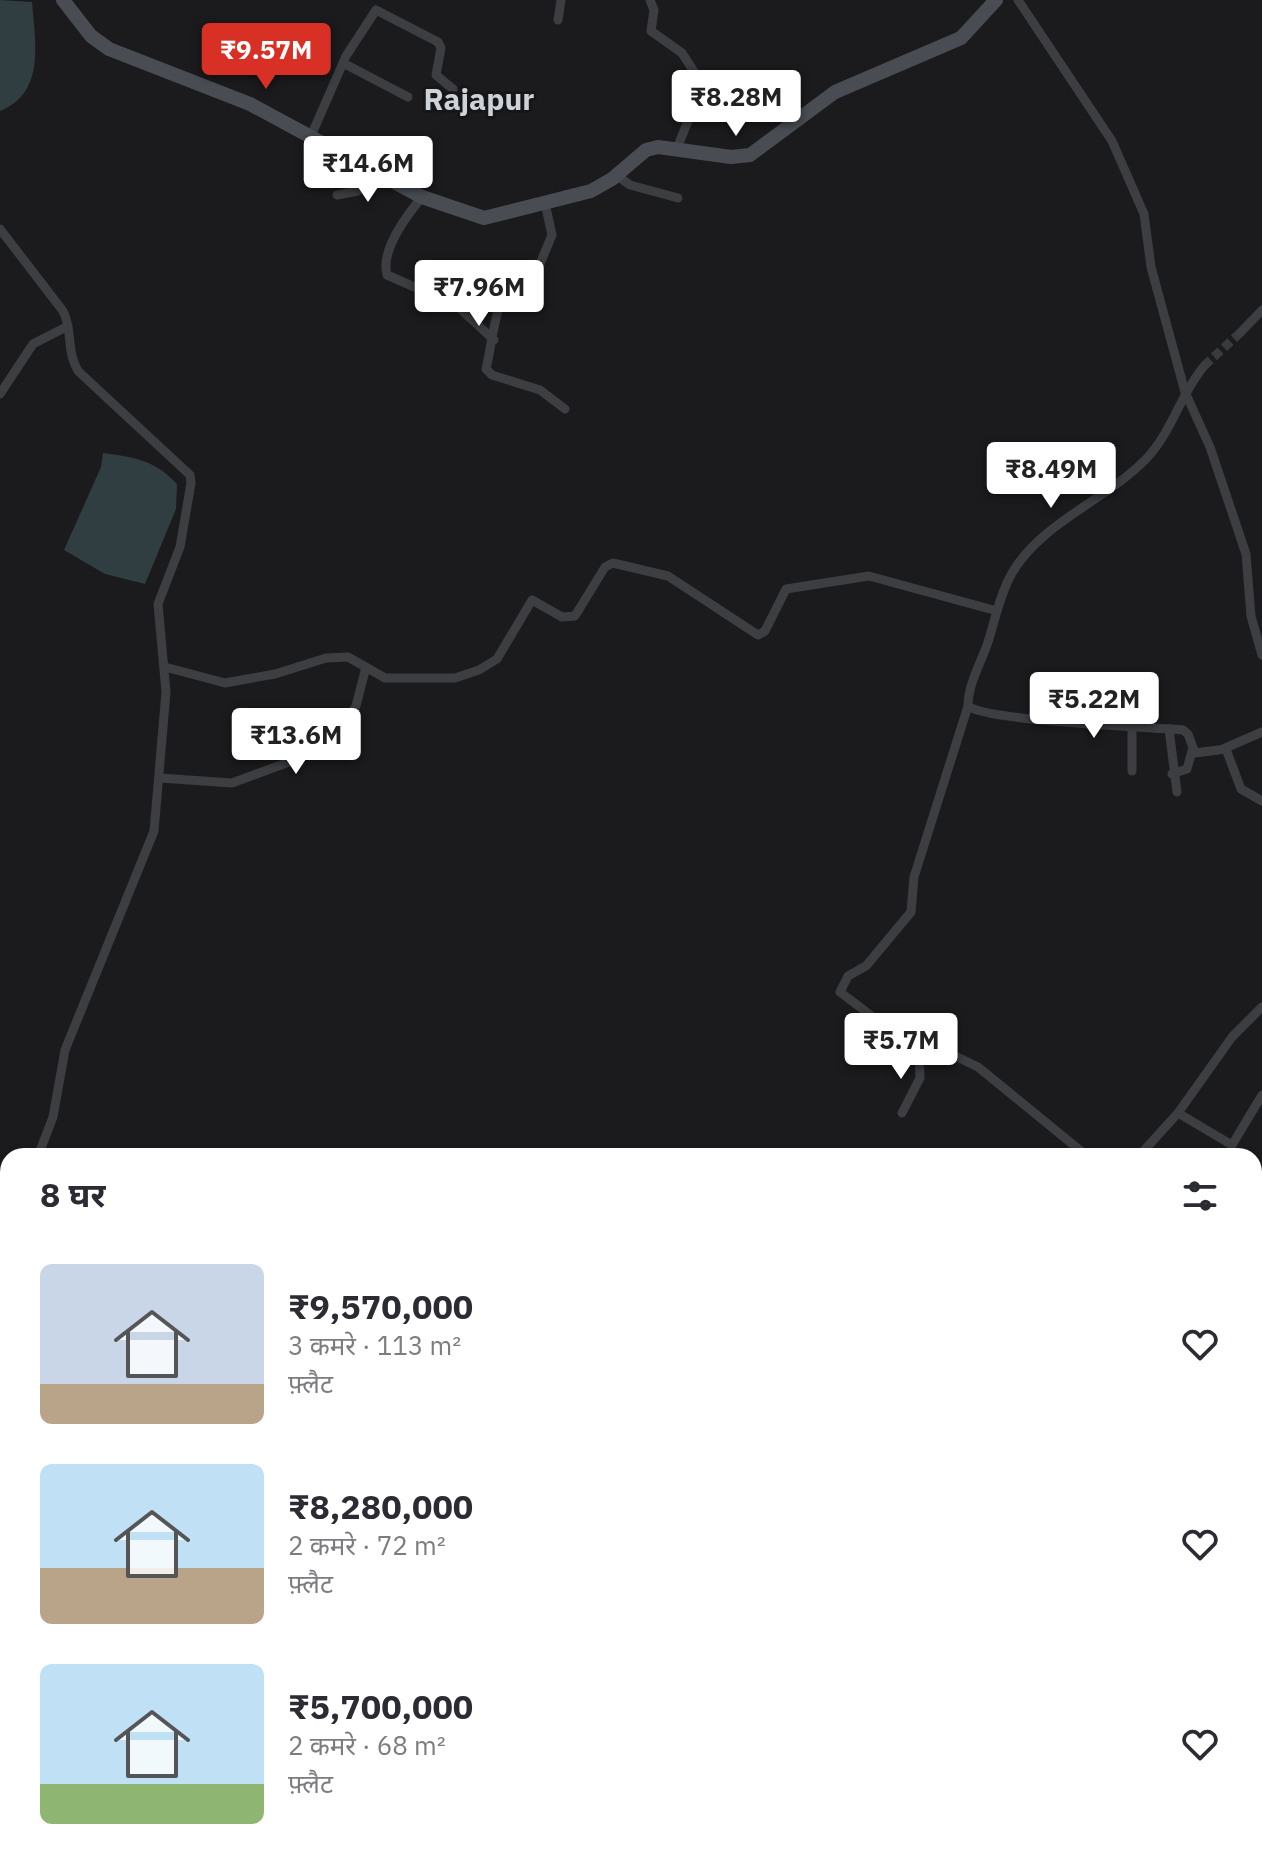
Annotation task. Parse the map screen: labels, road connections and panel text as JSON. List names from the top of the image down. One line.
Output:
{"districts":["Rajapur"],"page":{"price":["₹9.57M","₹8.28M","₹14.6M","₹7.96M","₹8.49M","₹5.22M","₹13.6M","₹5.7M"],"heading":"8 घर","list":[{"name":"₹9,570,000","note":"3 कमरे · 113 m² · फ़्लैट"},{"name":"₹8,280,000","note":"2 कमरे · 72 m² · फ़्लैट"},{"name":"₹5,700,000","note":"2 कमरे · 68 m² · फ़्लैट"}]}}
